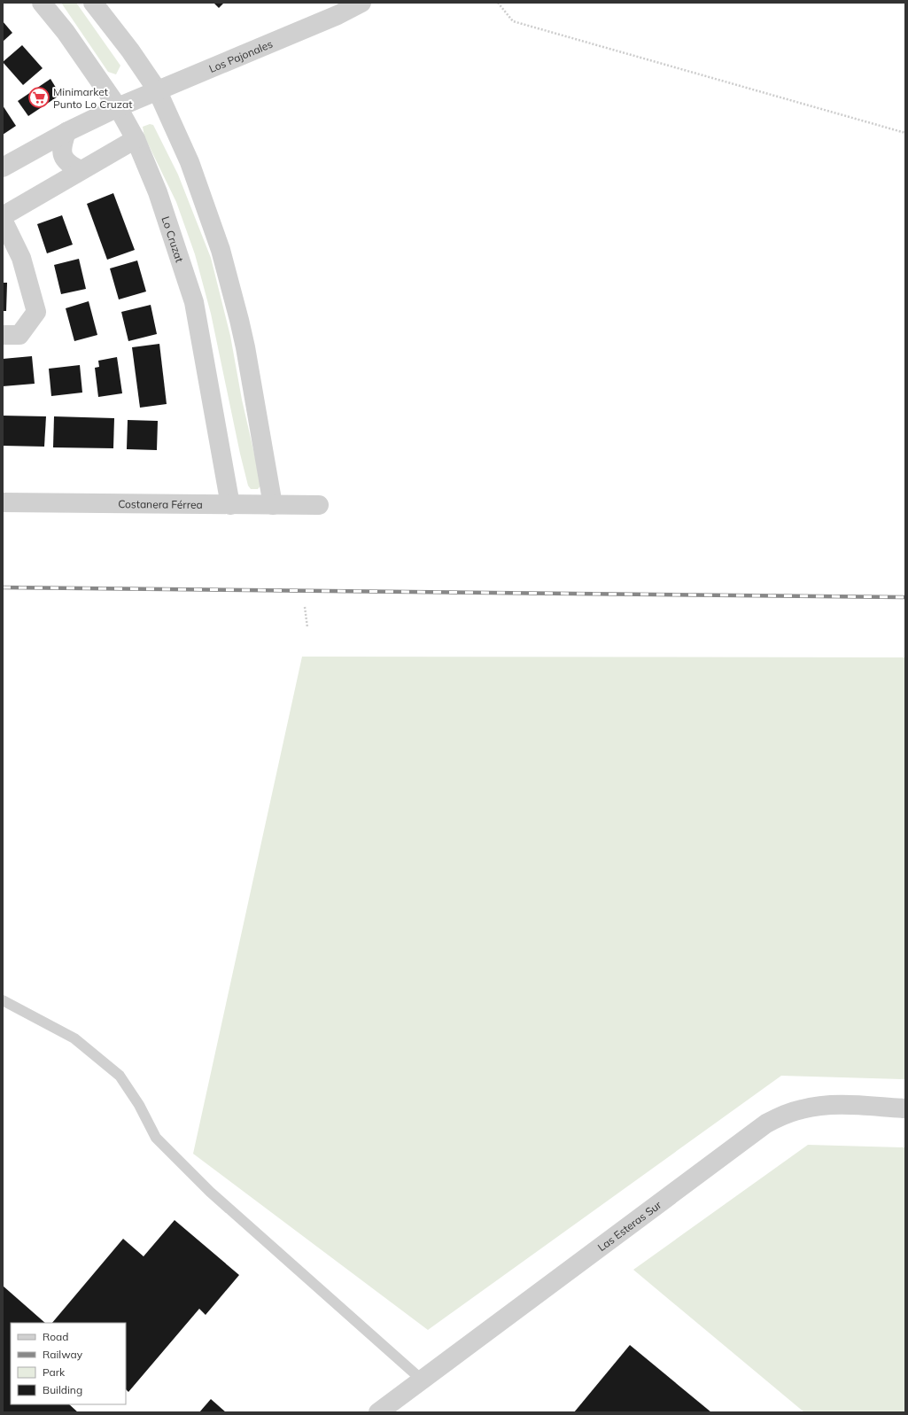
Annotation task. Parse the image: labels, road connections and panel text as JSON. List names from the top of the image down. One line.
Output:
{"streets":{"street":["Los Pajonales","Lo Cruzat","Costanera Férrea","Las Esteras Sur"]},"crossings":[["Los Pajonales","Lo Cruzat"],["Lo Cruzat","Costanera Férrea"]],"places":{"supermarket":["Minimarket Punto Lo Cruzat"]},"legend":["Road","Railway","Park","Building"]}
